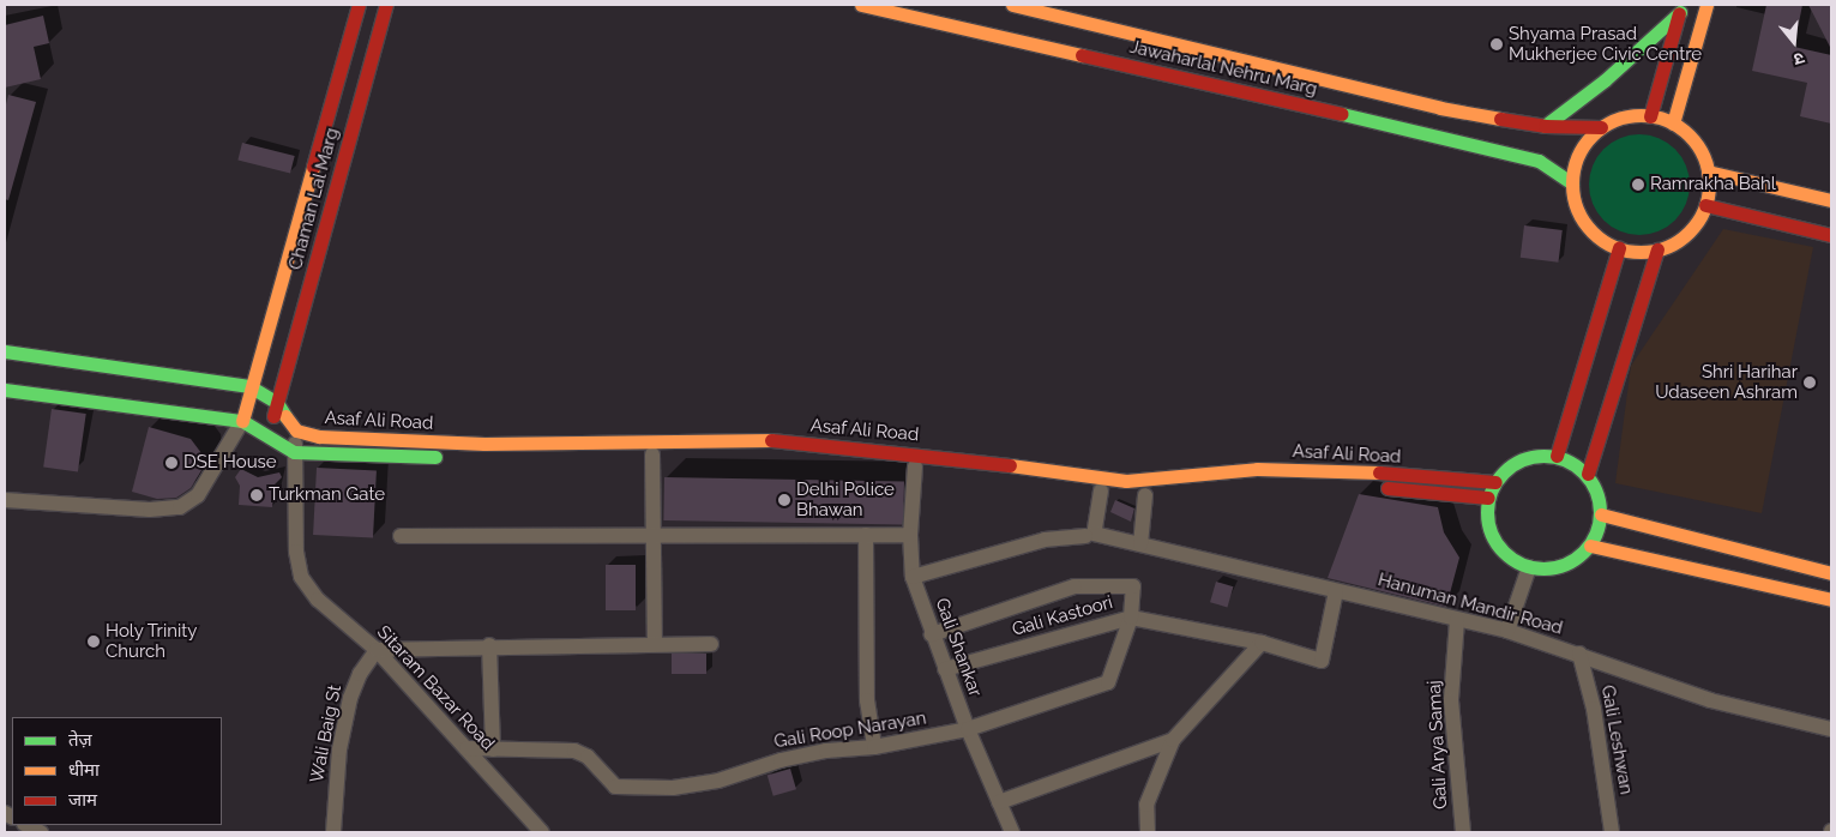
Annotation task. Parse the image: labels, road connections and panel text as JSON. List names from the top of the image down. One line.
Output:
{"streets":{"main road":["Jawaharlal Nehru Marg","Chaman Lal Marg","Asaf Ali Road"],"street":["Hanuman Mandir Road","Gali Kastoori","Gali Shankar","Sitaram Bazar Road","Gali Roop Narayan","Wali Baig St","Gali Leshwan","Gali Arya Samaj"]},"crossings":[["Asaf Ali Road","Gali Shankar"],["Asaf Ali Road","Sitaram Bazar Road"],["Hanuman Mandir Road","Gali Kastoori"],["Hanuman Mandir Road","Gali Shankar"],["Hanuman Mandir Road","Gali Leshwan"],["Hanuman Mandir Road","Gali Arya Samaj"],["Gali Kastoori","Gali Shankar"],["Gali Kastoori","Gali Roop Narayan"],["Gali Shankar","Gali Roop Narayan"],["Sitaram Bazar Road","Gali Roop Narayan"],["Sitaram Bazar Road","Wali Baig St"]],"places":["Shyama Prasad Mukherjee Civic Centre","Ramrakha Bahl","Shri Harihar Udaseen Ashram","DSE House","Turkman Gate","Delhi Police Bhawan","Holy Trinity Church"],"legend":["तेज़","धीमा","जाम"],"north":"bottom"}
